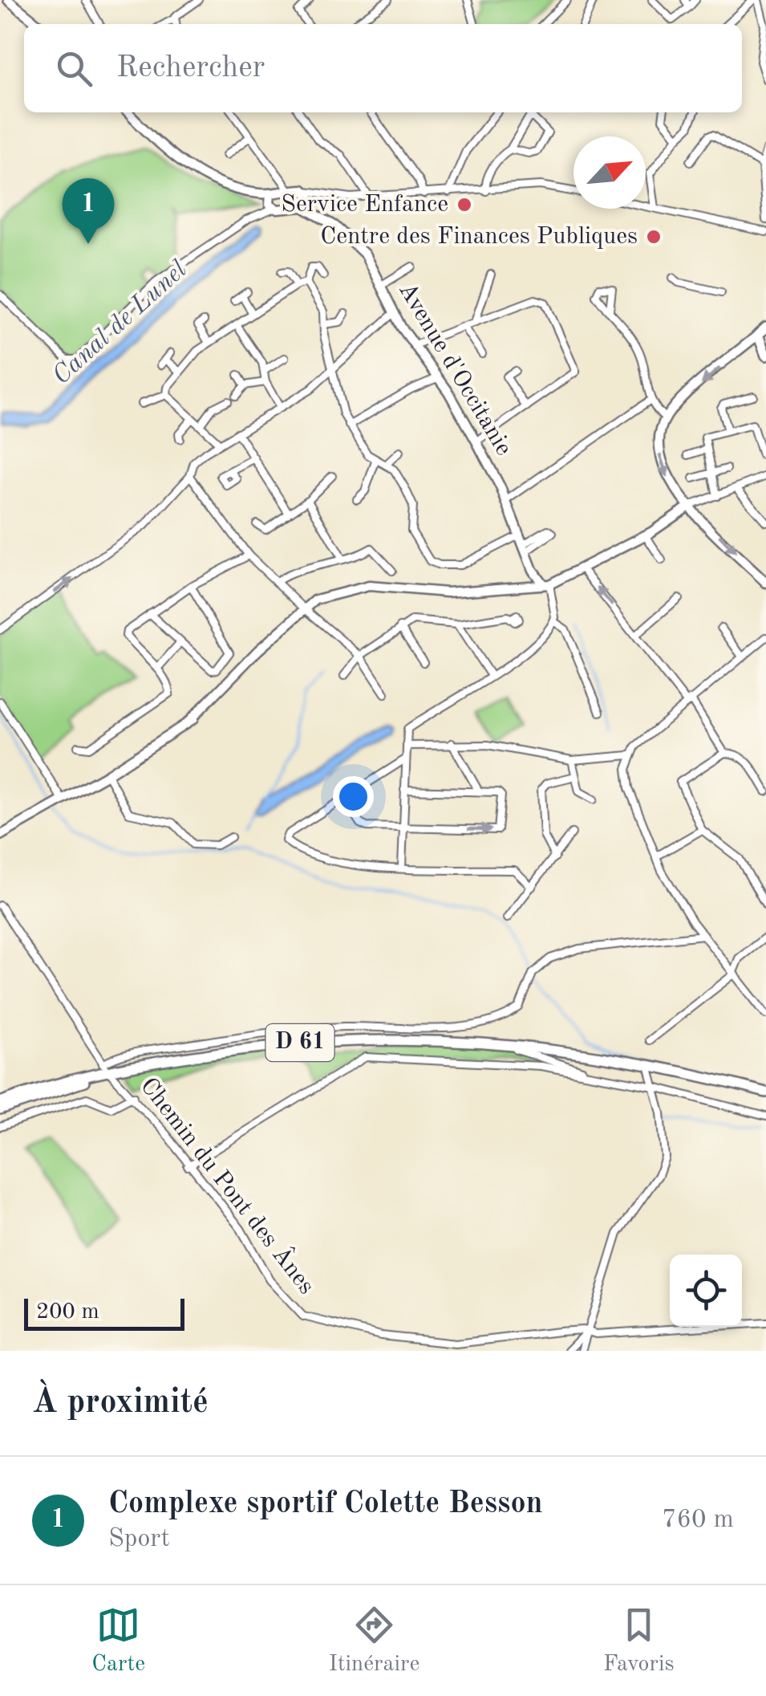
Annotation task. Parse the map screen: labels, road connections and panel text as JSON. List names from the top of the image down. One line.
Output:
{"streets":{"main road":["D 61"],"street":["Avenue d'Occitanie","Chemin du Pont des Ânes"]},"crossings":[["D 61","Chemin du Pont des Ânes"]],"water":["Canal de Lunel"],"places":["Service Enfance","Centre des Finances Publiques"],"scale_bar":"200 m","north":"top right","page":{"search":"Rechercher","pins":"1","scale":"200 m","heading":"À proximité","list":[{"mark":"1","name":"Complexe sportif Colette Besson","note":"Sport","value":"760 m"}],"nav":["Carte","Itinéraire","Favoris"]}}
